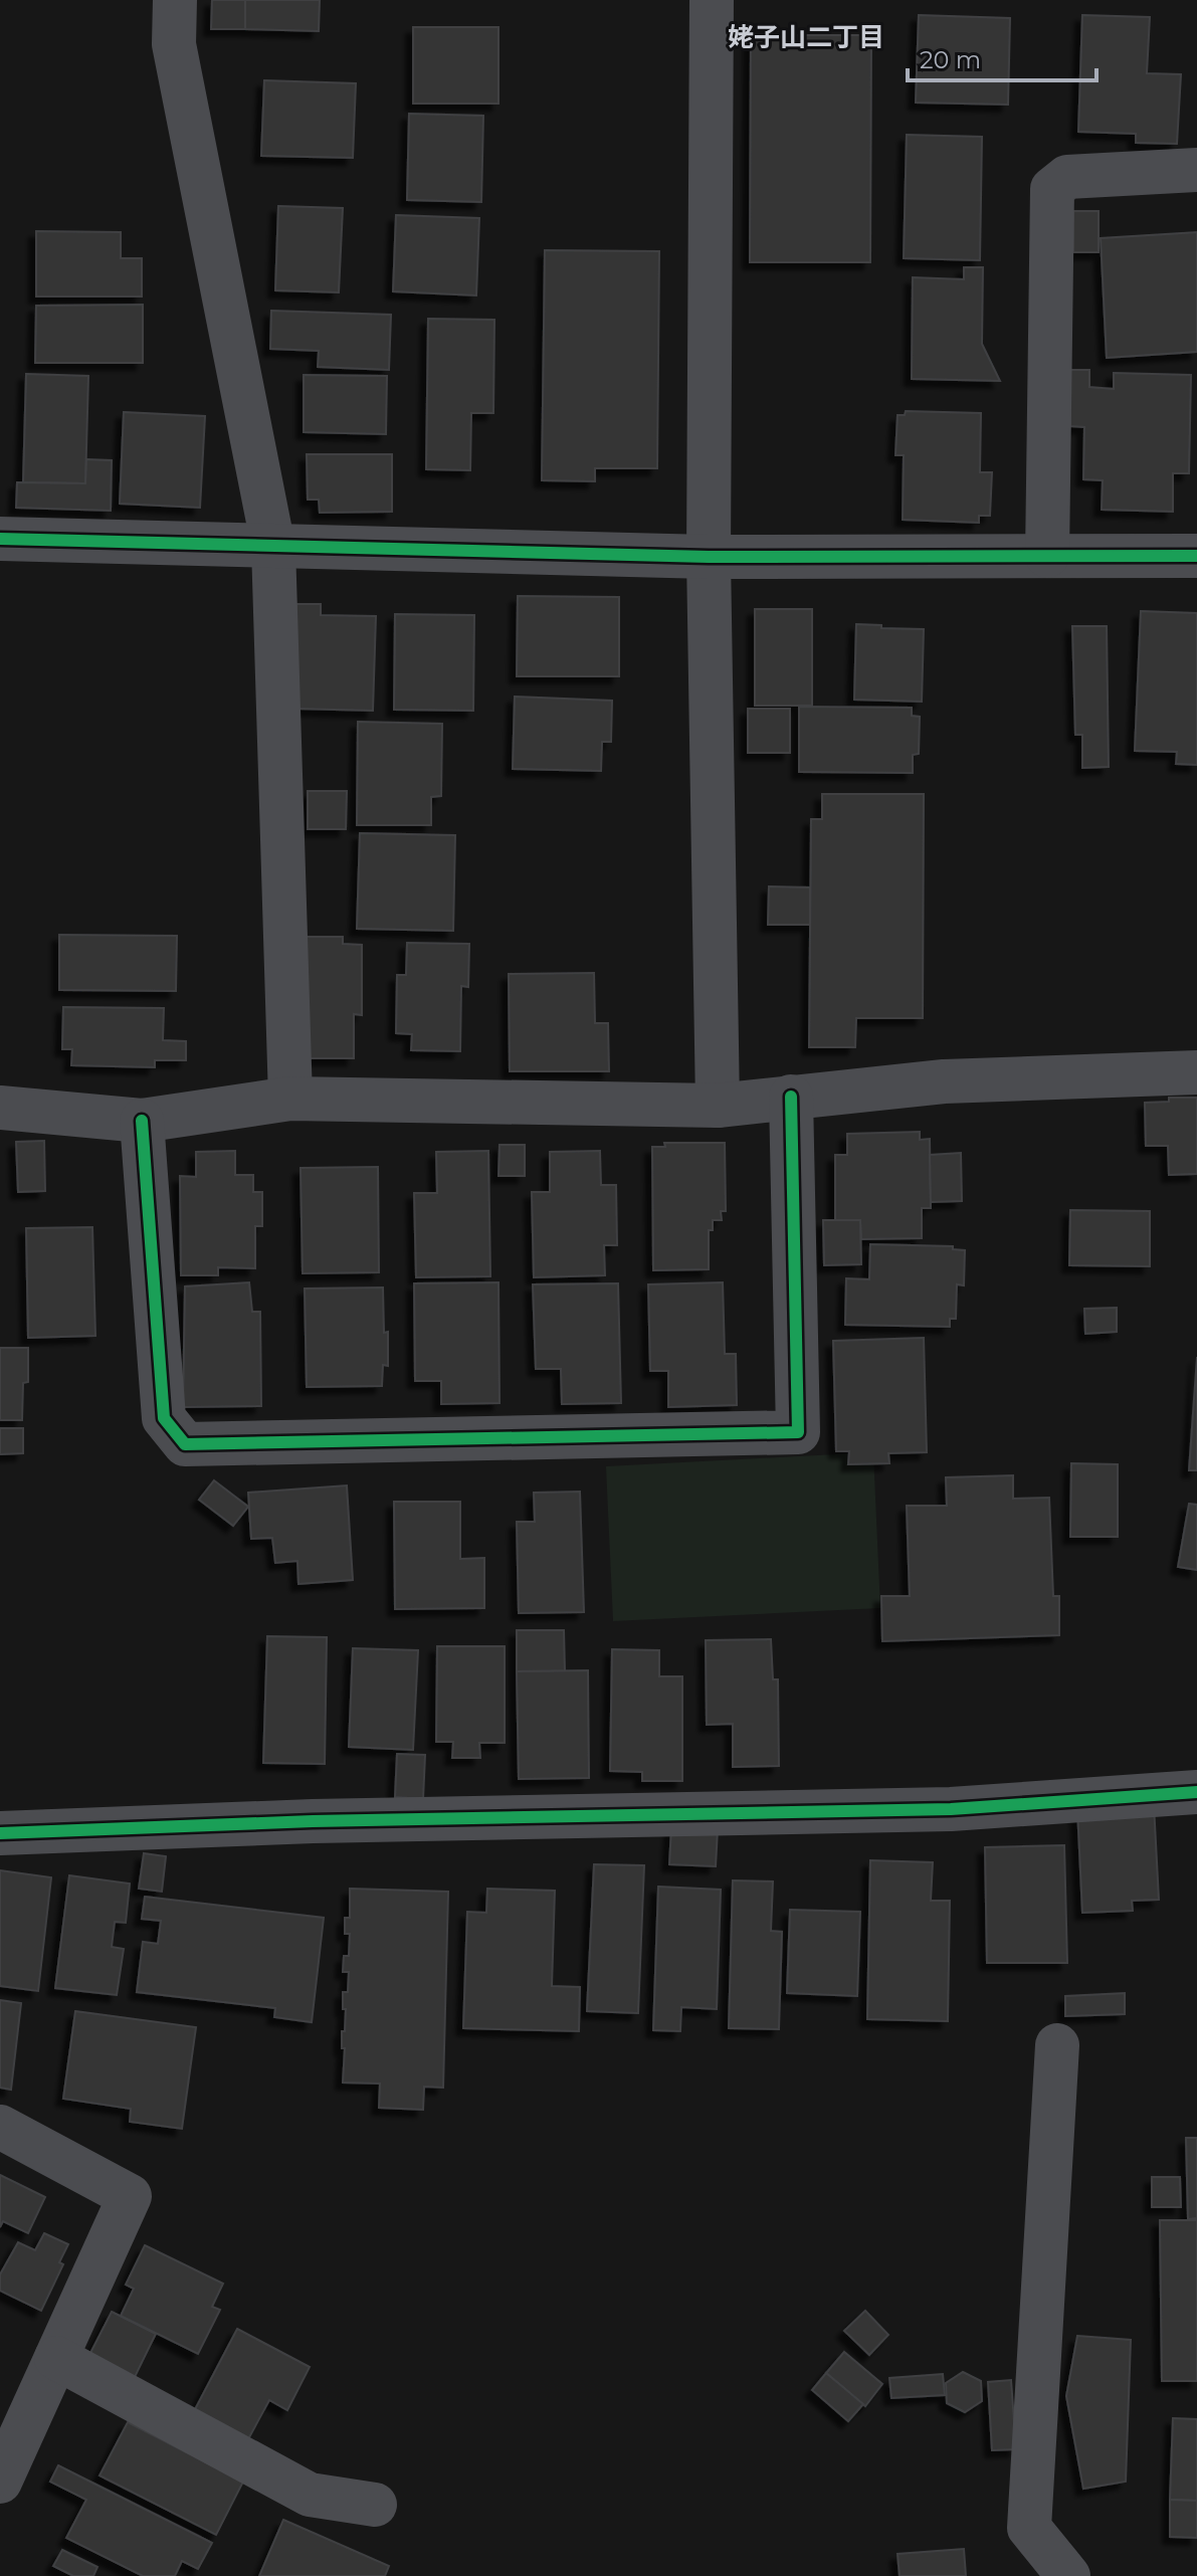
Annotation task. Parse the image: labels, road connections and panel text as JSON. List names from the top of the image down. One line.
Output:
{"districts":["姥子山二丁目"],"scale_bar":"20 m"}
